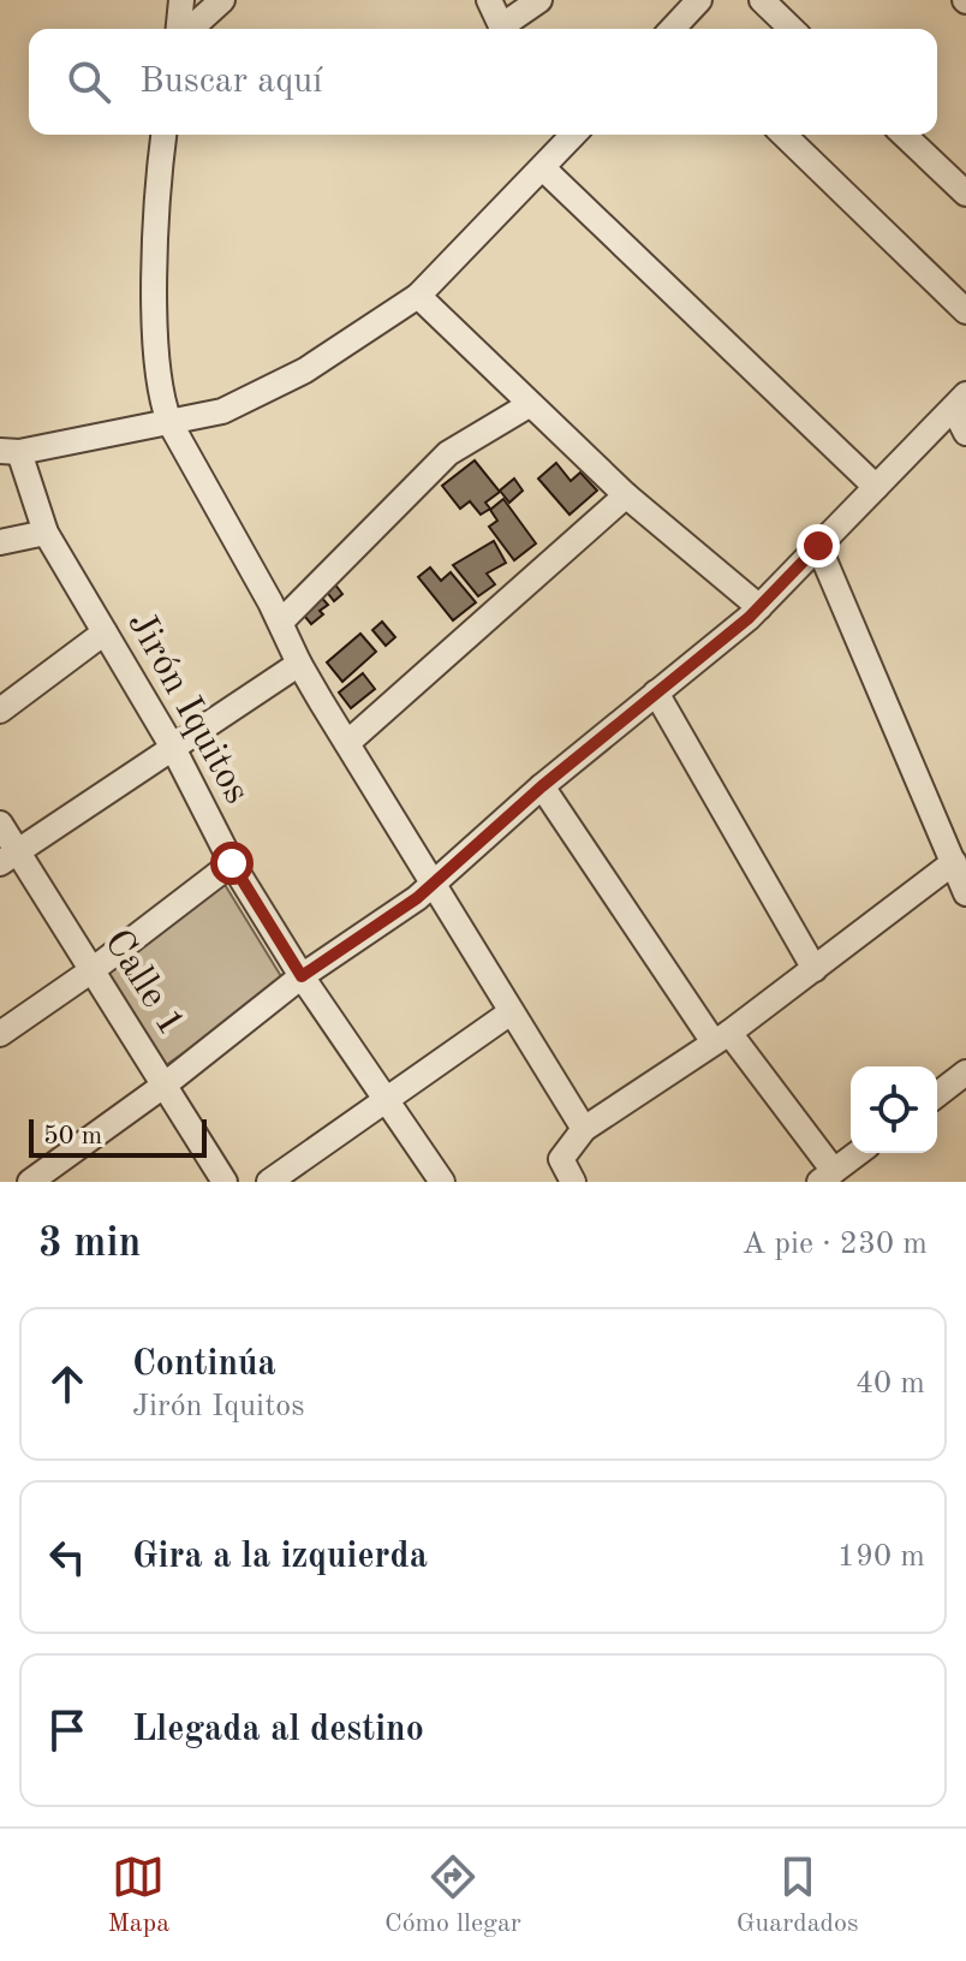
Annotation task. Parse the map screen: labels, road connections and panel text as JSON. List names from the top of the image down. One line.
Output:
{"streets":{"street":["Jirón Iquitos","Calle 1"]},"scale_bar":"50 m","page":{"search":"Buscar aquí","scale":"50 m","heading":["3 min","A pie · 230 m"],"list":[["Continúa","Jirón Iquitos","40 m"],["Gira a la izquierda","190 m"],"Llegada al destino"],"nav":["Mapa","Cómo llegar","Guardados"]}}
